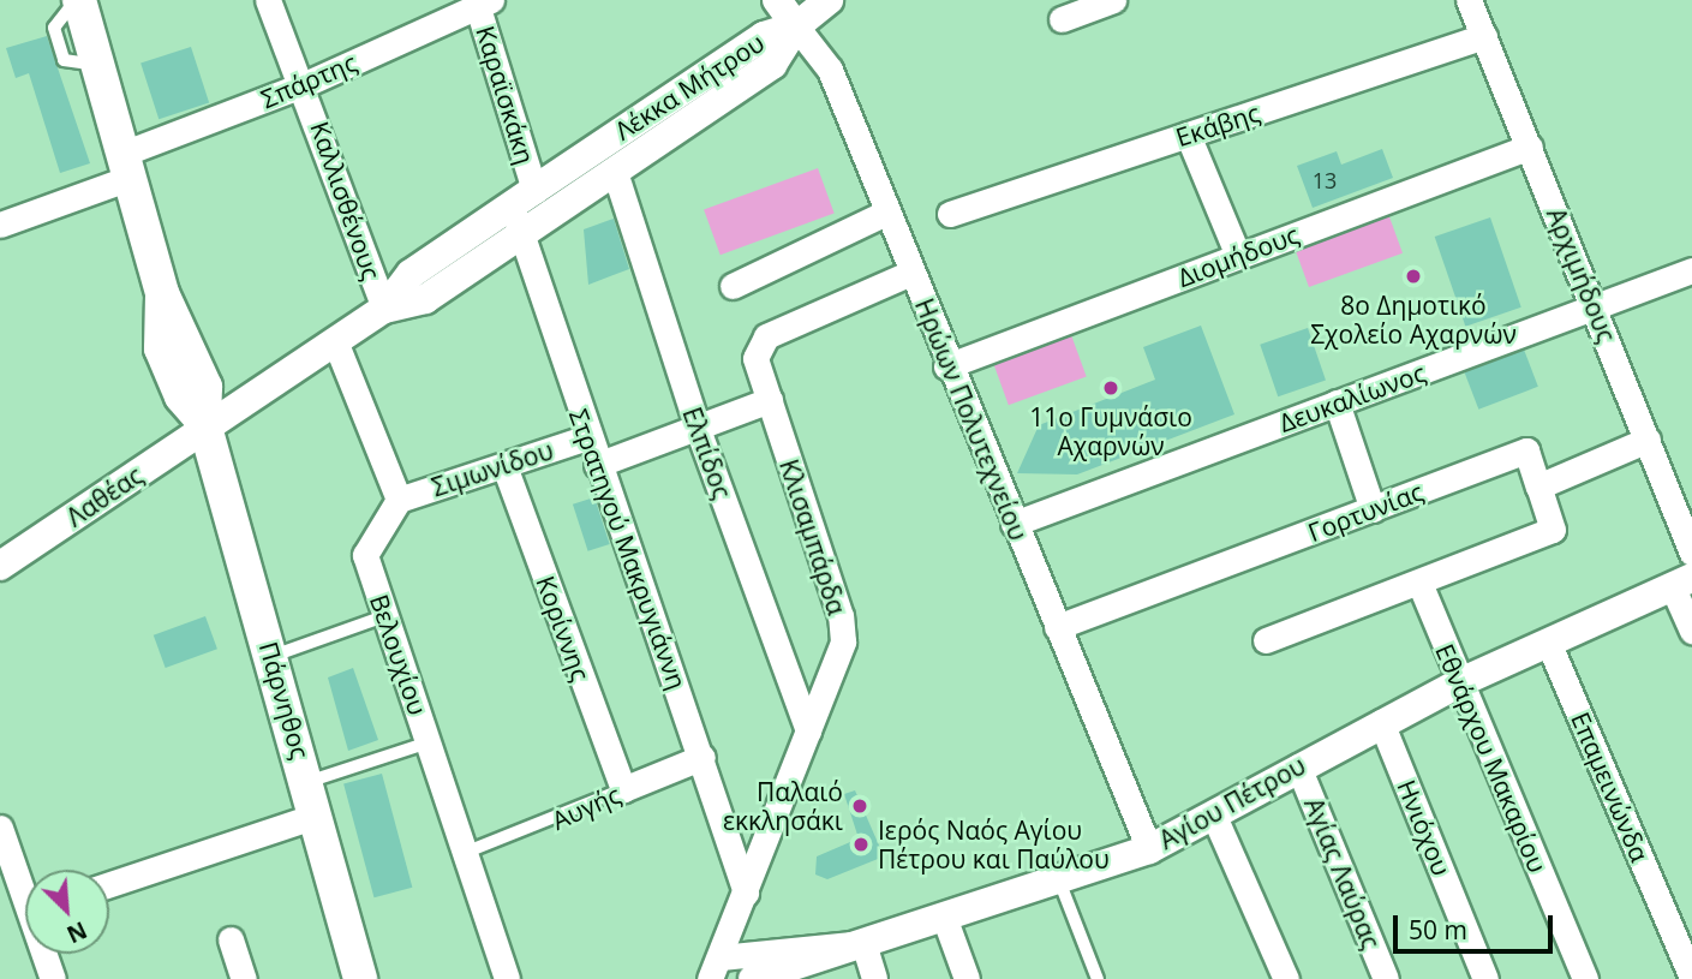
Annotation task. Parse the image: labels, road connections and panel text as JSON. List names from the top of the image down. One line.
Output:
{"streets":{"main road":["Πάρνηθος"],"street":["Σπάρτης","Λέκκα Μήτρου","Καραϊσκάκη","Εκάβης","Καλλισθένους","Διομήδους","Αρχιμήδους","Δευκαλίωνος","Ηρώων Πολυτεχνείου","Ελπίδος","Σιμωνίδου","Λαθέας","Γορτυνίας","Κλισαμπάρδα","Στρατηγού Μακρυγιάννη","Κορίννης","Βελουχίου","Εθνάρχου Μακαρίου","Επαμεινώνδα","Αγίου Πέτρου","Αυγής","Ηνιόχου","Αγίας Λαύρας"]},"crossings":[["Σπάρτης","Καραϊσκάκη"],["Σπάρτης","Καλλισθένους"],["Σπάρτης","Πάρνηθος"],["Λέκκα Μήτρου","Καραϊσκάκη"],["Λέκκα Μήτρου","Καλλισθένους"],["Λέκκα Μήτρου","Ηρώων Πολυτεχνείου"],["Λέκκα Μήτρου","Ελπίδος"],["Λέκκα Μήτρου","Λαθέας"],["Λέκκα Μήτρου","Στρατηγού Μακρυγιάννη"],["Λέκκα Μήτρου","Πάρνηθος"],["Καραϊσκάκη","Στρατηγού Μακρυγιάννη"],["Εκάβης","Αρχιμήδους"],["Διομήδους","Αρχιμήδους"],["Διομήδους","Ηρώων Πολυτεχνείου"],["Αρχιμήδους","Δευκαλίωνος"],["Δευκαλίωνος","Ηρώων Πολυτεχνείου"],["Ηρώων Πολυτεχνείου","Γορτυνίας"],["Ηρώων Πολυτεχνείου","Κλισαμπάρδα"],["Ηρώων Πολυτεχνείου","Αγίου Πέτρου"],["Ελπίδος","Κλισαμπάρδα"],["Σιμωνίδου","Στρατηγού Μακρυγιάννη"],["Σιμωνίδου","Κορίννης"],["Σιμωνίδου","Βελουχίου"],["Λαθέας","Πάρνηθος"],["Κλισαμπάρδα","Στρατηγού Μακρυγιάννη"],["Στρατηγού Μακρυγιάννη","Αυγής"],["Κορίννης","Αυγής"],["Βελουχίου","Αυγής"],["Εθνάρχου Μακαρίου","Αγίου Πέτρου"],["Επαμεινώνδα","Αγίου Πέτρου"],["Αγίου Πέτρου","Ηνιόχου"],["Αγίου Πέτρου","Αγίας Λαύρας"]],"places":["8ο Δημοτικό Σχολείο Αχαρνών","11ο Γυμνάσιο Αχαρνών","Παλαιό εκκλησάκι","Ιερός Ναός Αγίου Πέτρου και Παύλου"],"house_numbers":["13"],"scale_bar":"50 m","north":"bottom right"}
